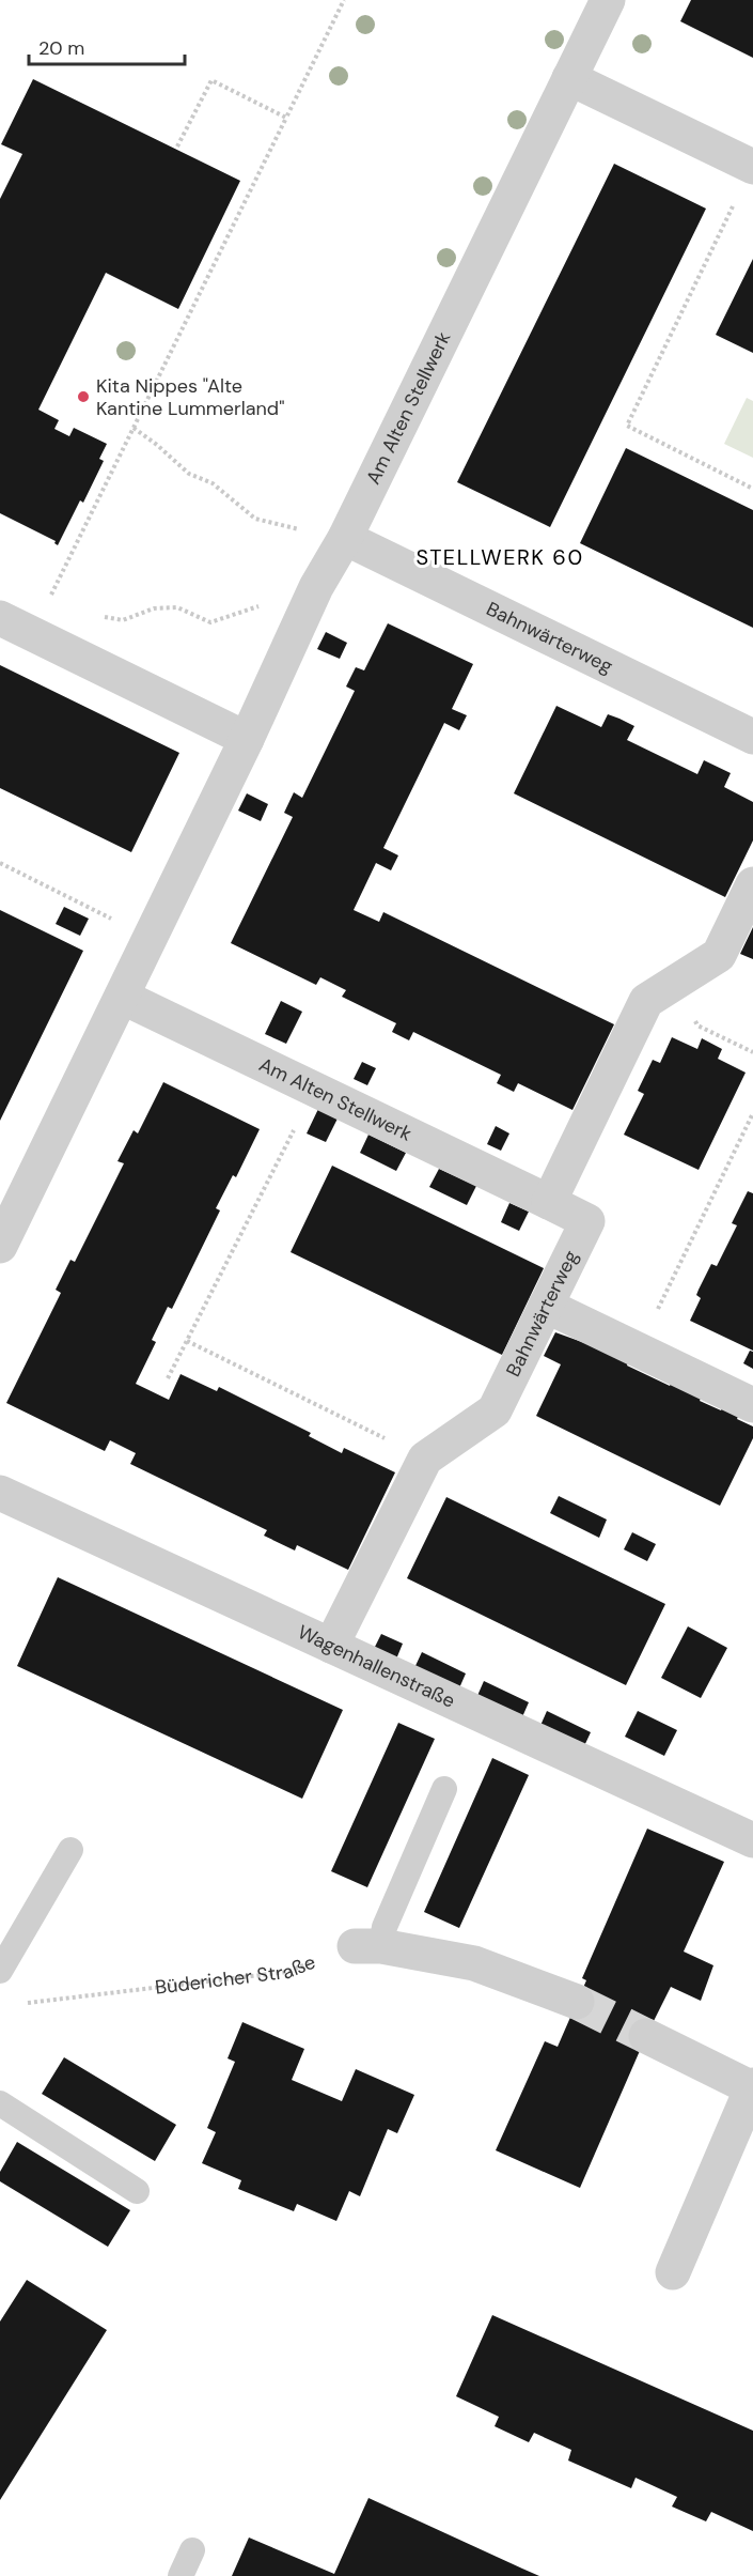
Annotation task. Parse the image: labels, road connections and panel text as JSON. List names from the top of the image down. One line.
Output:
{"streets":{"street":["Am Alten Stellwerk","Bahnwärterweg","Wagenhallenstraße"],"path":["Büdericher Straße"]},"crossings":[["Am Alten Stellwerk","Bahnwärterweg"],["Bahnwärterweg","Wagenhallenstraße"]],"districts":["STELLWERK 60"],"places":["Kita Nippes \"Alte Kantine Lummerland\""],"scale_bar":"20 m"}
